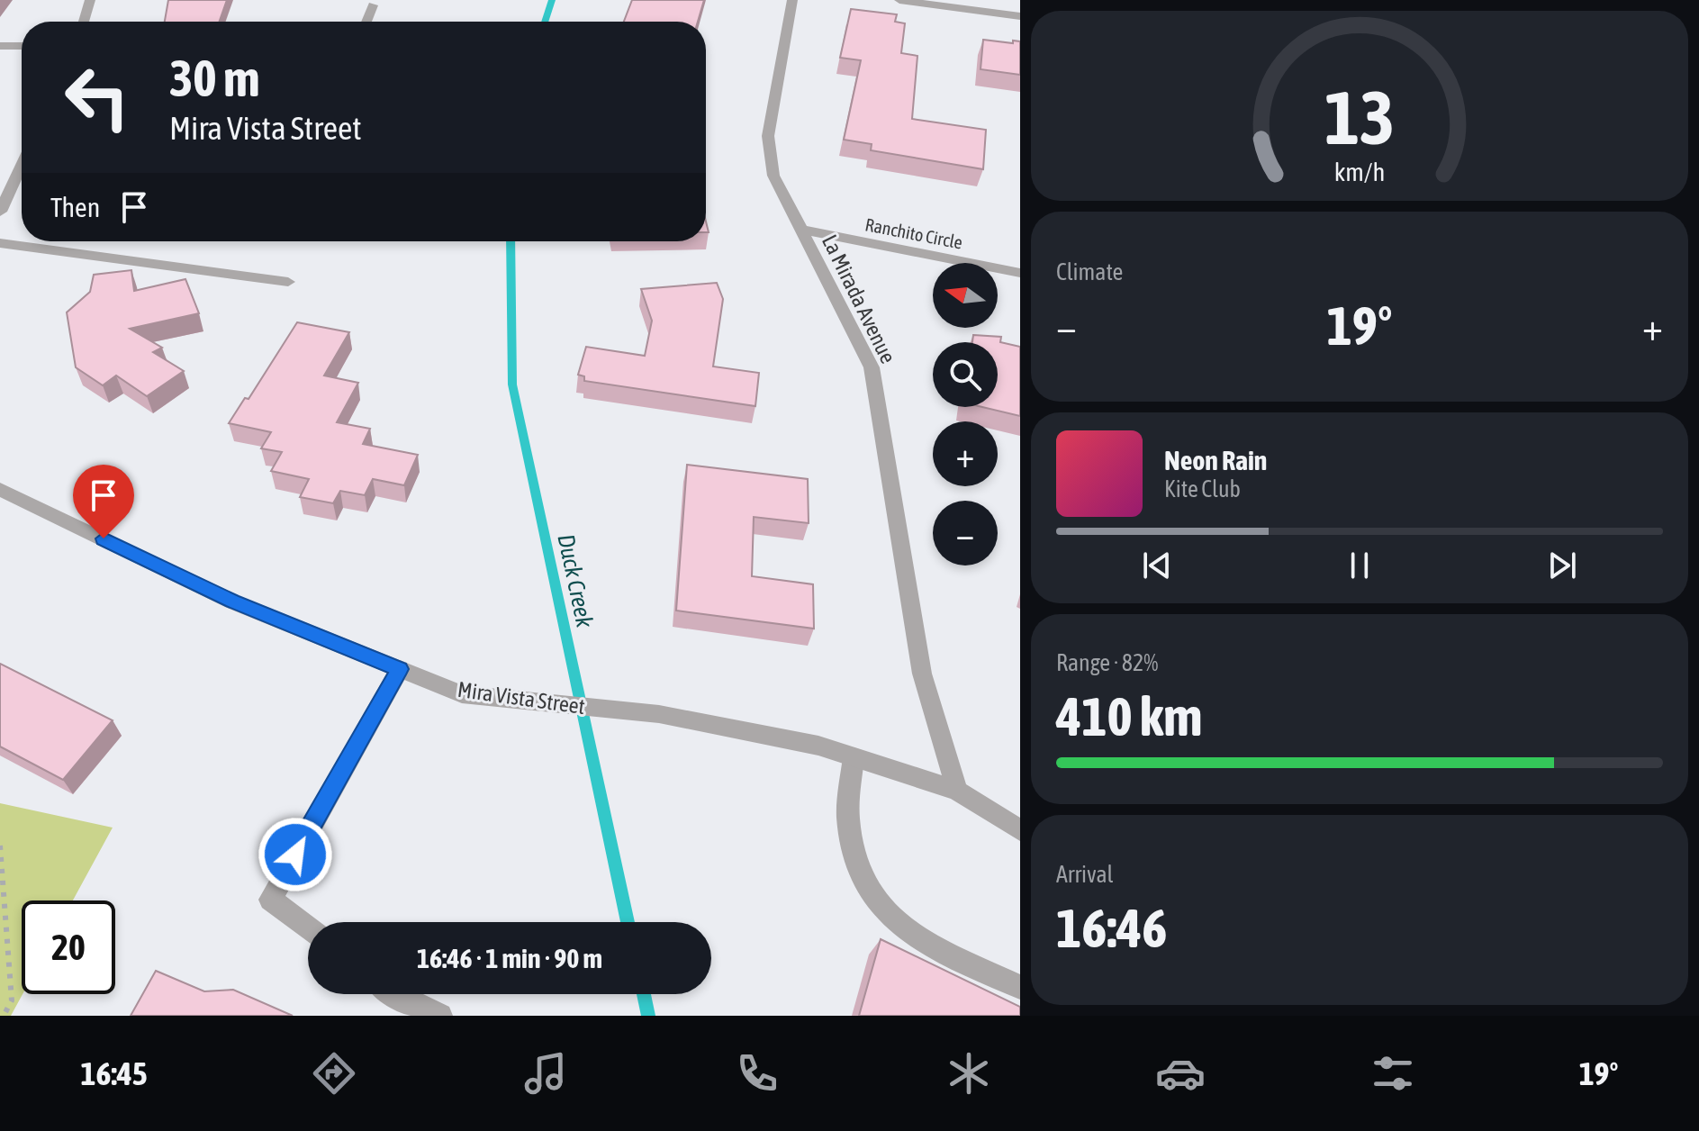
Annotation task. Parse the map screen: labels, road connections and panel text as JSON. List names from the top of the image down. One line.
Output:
{"streets":{"street":["Ranchito Circle","La Mirada Avenue","Mira Vista Street"]},"crossings":[["Ranchito Circle","La Mirada Avenue"],["La Mirada Avenue","Mira Vista Street"]],"water":["Duck Creek"],"north":"left","page":{"turn":["30 m","Mira Vista Street"],"then":"Then","tile":["Climate",["Range · 82%","410 km"],["Arrival","16:46"]],"map_buttons":["+","−"],"heat":["−","19°","+"],"song":["Neon Rain","Kite Club"],"limit":"20","trip":"16:46 · 1 min · 90 m","tabs":["16:45","19°"],"gauge":["13","km/h"]}}
